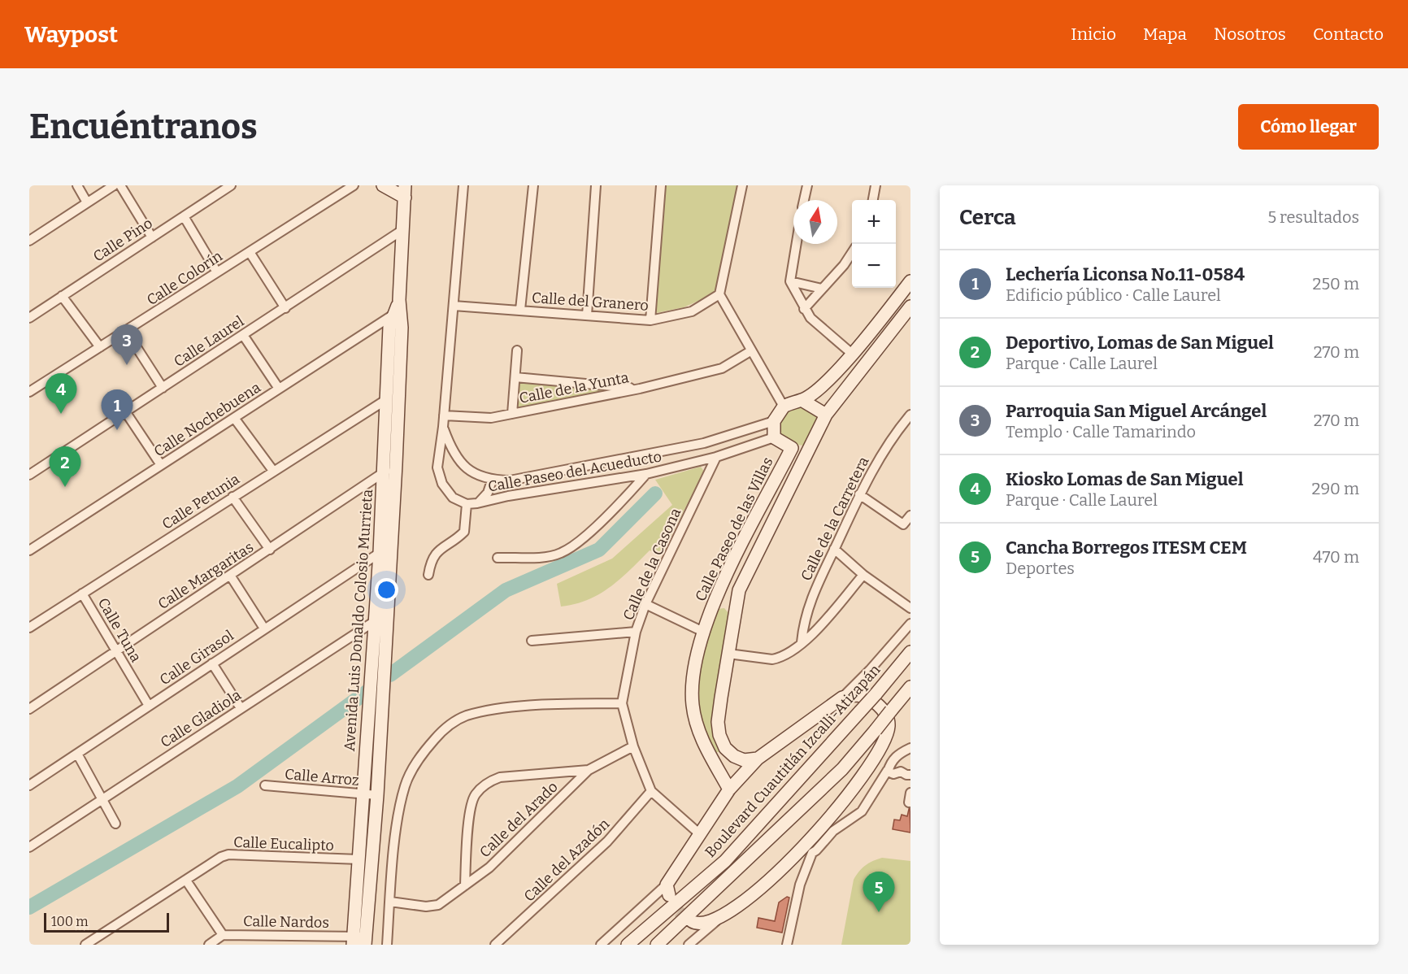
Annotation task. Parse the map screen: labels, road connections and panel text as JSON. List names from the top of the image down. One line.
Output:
{"streets":{"street":["Calle Pino","Calle Colorín","Calle del Granero","Calle Laurel","Calle de la Yunta","Calle Nochebuena","Calle Paseo del Acueducto","Calle Petunia","Calle de la Carretera","Calle Paseo de las Villas","Calle de la Casona","Calle Margaritas","Avenida Luis Donaldo Colosio Murrieta","Calle Tuna","Calle Girasol","Calle Gladiola","Boulevard Cuautitlán Izcalli-Atizapán","Calle Arroz","Calle del Arado","Calle Eucalipto","Calle del Azadón","Calle Nardos"]},"crossings":[["Calle del Granero","Calle Paseo del Acueducto"],["Calle Laurel","Avenida Luis Donaldo Colosio Murrieta"],["Calle de la Yunta","Calle Paseo del Acueducto"],["Calle Nochebuena","Avenida Luis Donaldo Colosio Murrieta"],["Calle Paseo del Acueducto","Calle Paseo de las Villas"],["Calle Paseo del Acueducto","Calle de la Casona"],["Calle Petunia","Avenida Luis Donaldo Colosio Murrieta"],["Calle Petunia","Calle Tuna"],["Calle Paseo de las Villas","Boulevard Cuautitlán Izcalli-Atizapán"],["Calle de la Casona","Boulevard Cuautitlán Izcalli-Atizapán"],["Calle de la Casona","Calle del Arado"],["Calle de la Casona","Calle del Azadón"],["Calle Margaritas","Avenida Luis Donaldo Colosio Murrieta"],["Calle Margaritas","Calle Tuna"],["Avenida Luis Donaldo Colosio Murrieta","Calle Girasol"],["Avenida Luis Donaldo Colosio Murrieta","Calle Gladiola"],["Avenida Luis Donaldo Colosio Murrieta","Calle Arroz"],["Avenida Luis Donaldo Colosio Murrieta","Calle Eucalipto"],["Avenida Luis Donaldo Colosio Murrieta","Calle Nardos"],["Calle Tuna","Calle Girasol"]],"scale_bar":"100 m","north":"top","page":{"header":"Waypost","nav":["Inicio","Mapa","Nosotros","Contacto"],"buttons":"Cómo llegar","title":"Encuéntranos","heading":["Cerca","5 resultados"],"map_buttons":["+","−"],"list":[{"mark":"1","name":"Lechería Liconsa No.11-0584","note":"Edificio público · Calle Laurel","value":"250 m"},{"mark":"2","name":"Deportivo, Lomas de San Miguel","note":"Parque · Calle Laurel","value":"270 m"},{"mark":"3","name":"Parroquia San Miguel Arcángel","note":"Templo · Calle Tamarindo","value":"270 m"},{"mark":"4","name":"Kiosko Lomas de San Miguel","note":"Parque · Calle Laurel","value":"290 m"},{"mark":"5","name":"Cancha Borregos ITESM CEM","note":"Deportes","value":"470 m"}],"pins":["3","4","1","2","5"],"scale":"100 m"}}
